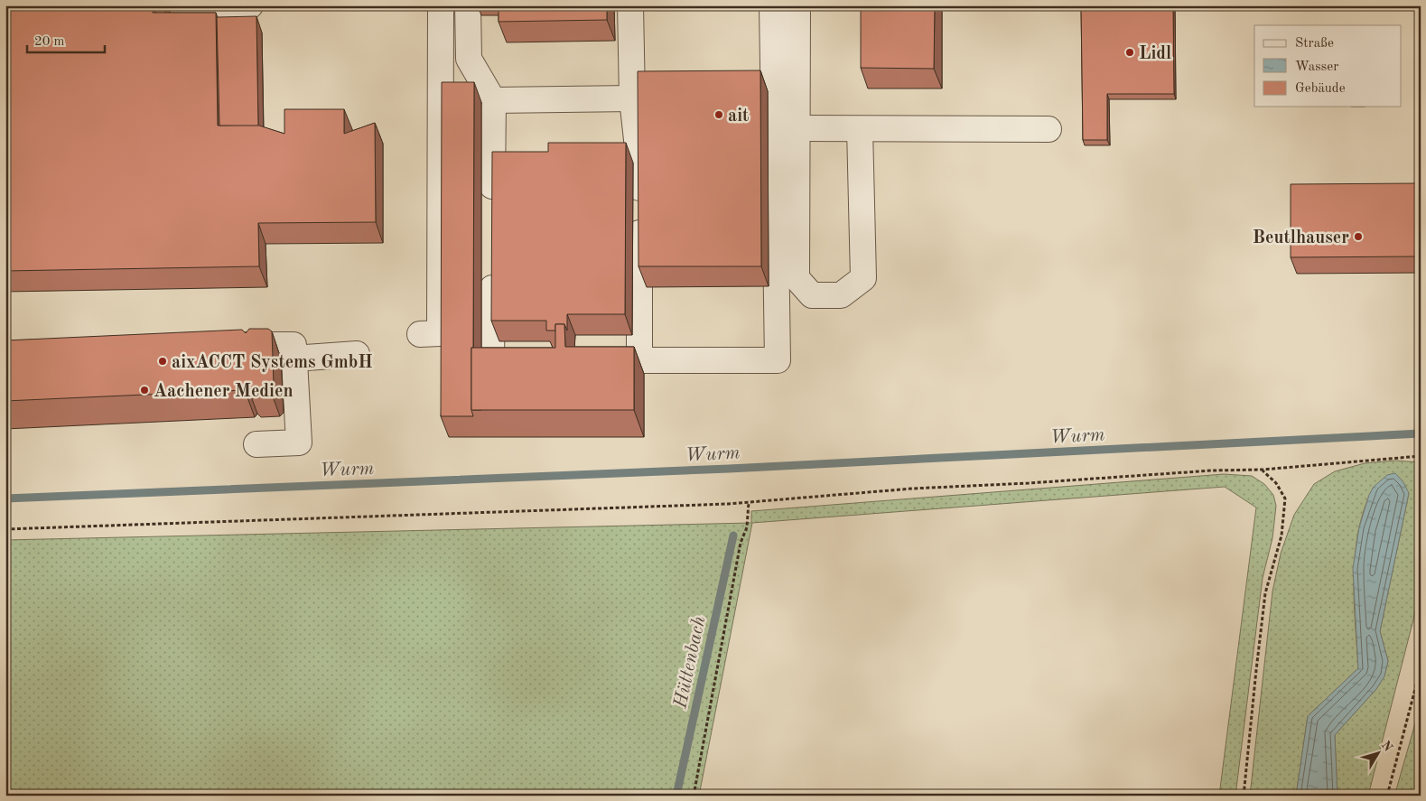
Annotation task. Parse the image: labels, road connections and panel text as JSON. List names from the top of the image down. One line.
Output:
{"water":["Wurm","Hüttenbach"],"places":["Lidl","ait","Beutlhauser","aixACCT Systems GmbH","Aachener Medien"],"legend":["Straße","Wasser","Gebäude"],"scale_bar":"20 m","north":"top right"}
